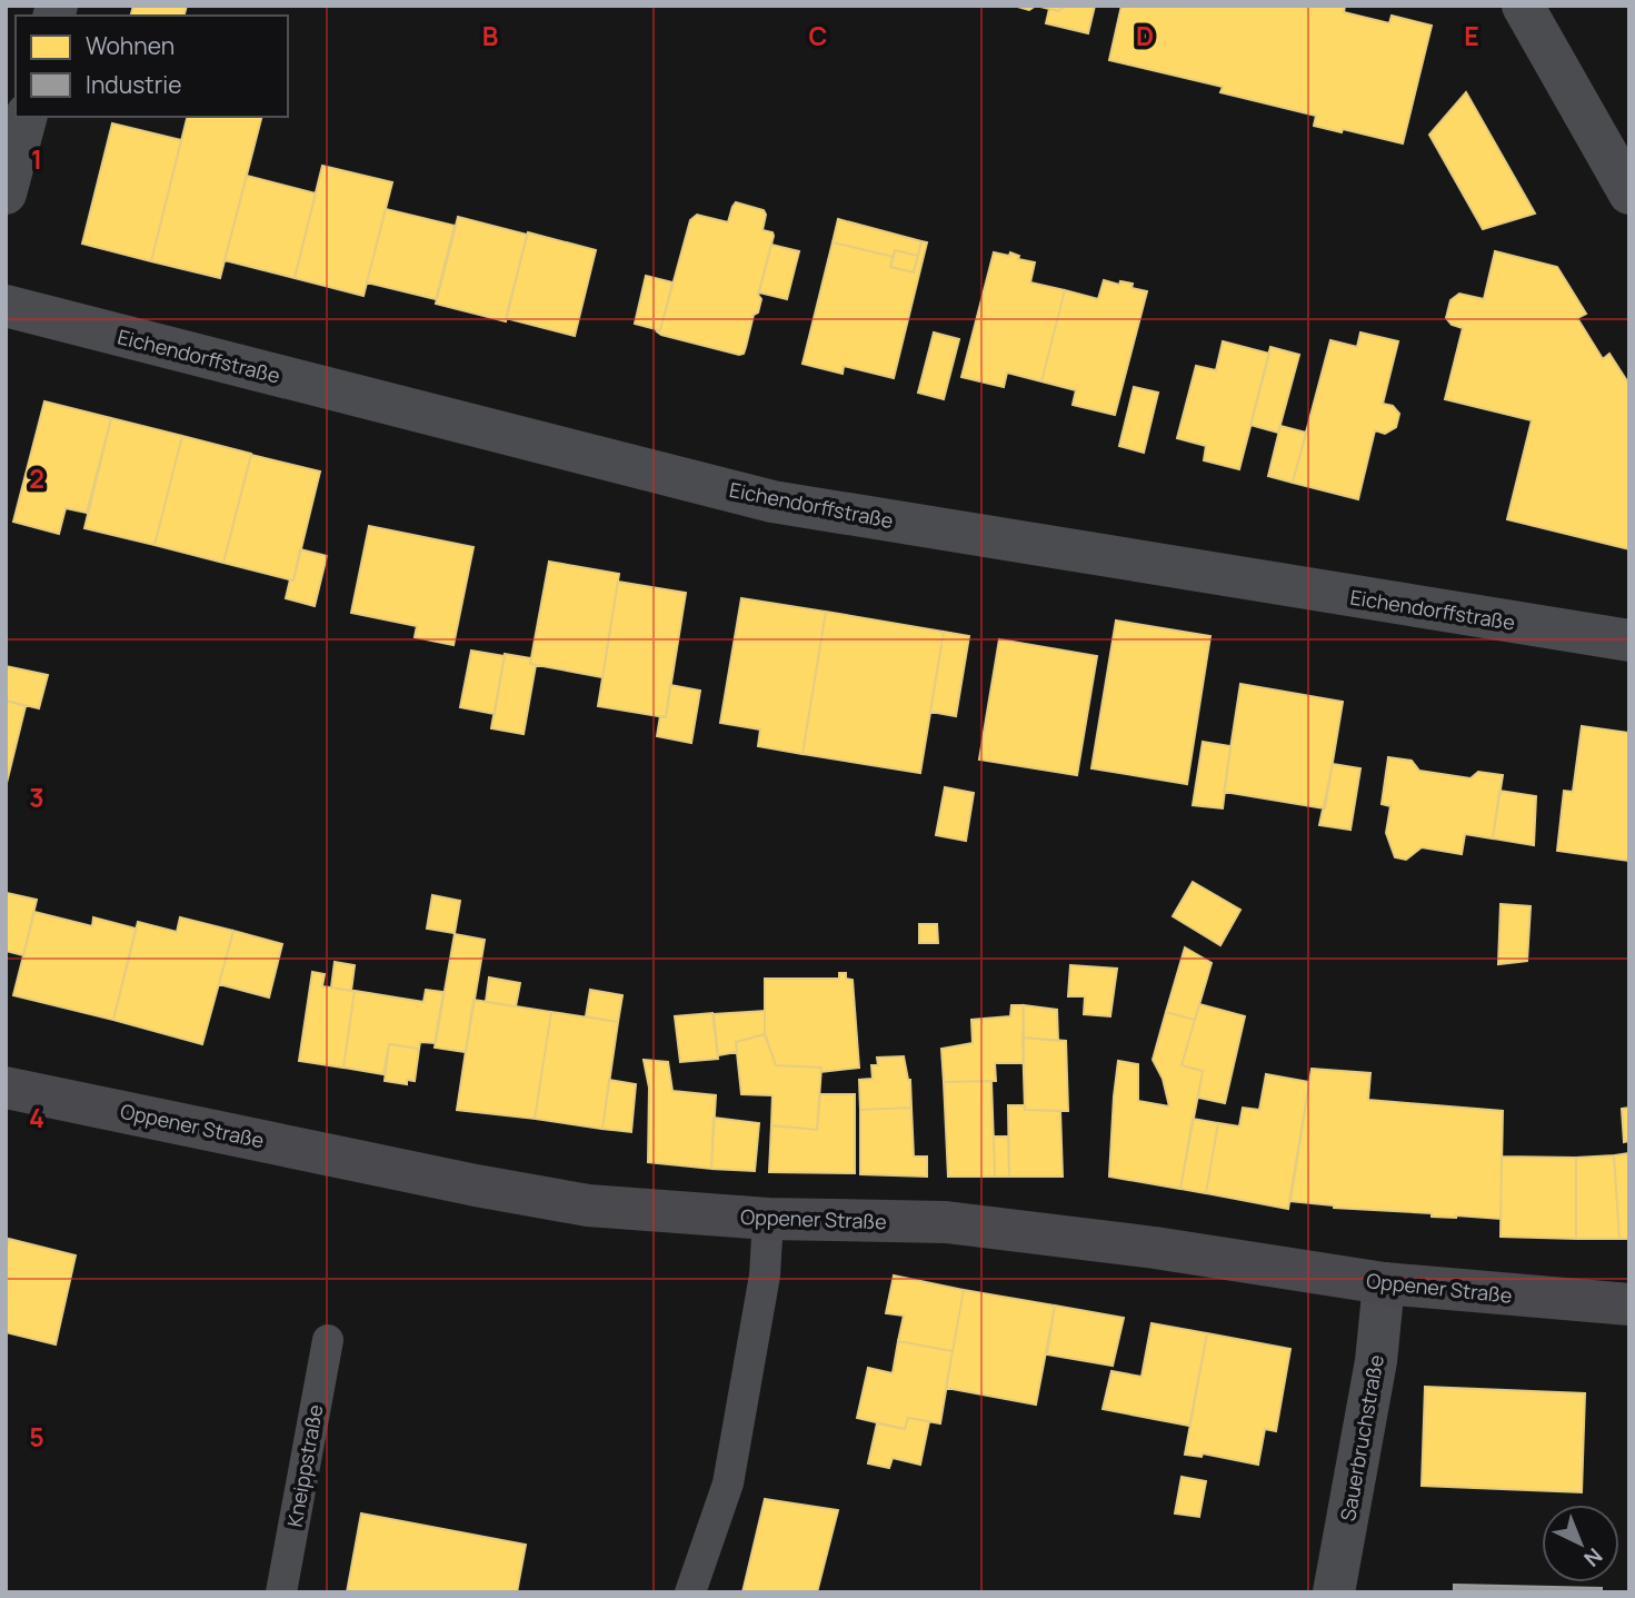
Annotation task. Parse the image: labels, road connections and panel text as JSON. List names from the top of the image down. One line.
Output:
{"streets":{"street":["Eichendorffstraße","Oppener Straße","Sauerbruchstraße"],"lane":["Kneippstraße"]},"crossings":[["Oppener Straße","Sauerbruchstraße"]],"legend":["Wohnen","Industrie"],"north":"bottom right","grid":{"columns":["B","C","D","E"],"rows":["1","2","3","4","5"]}}
